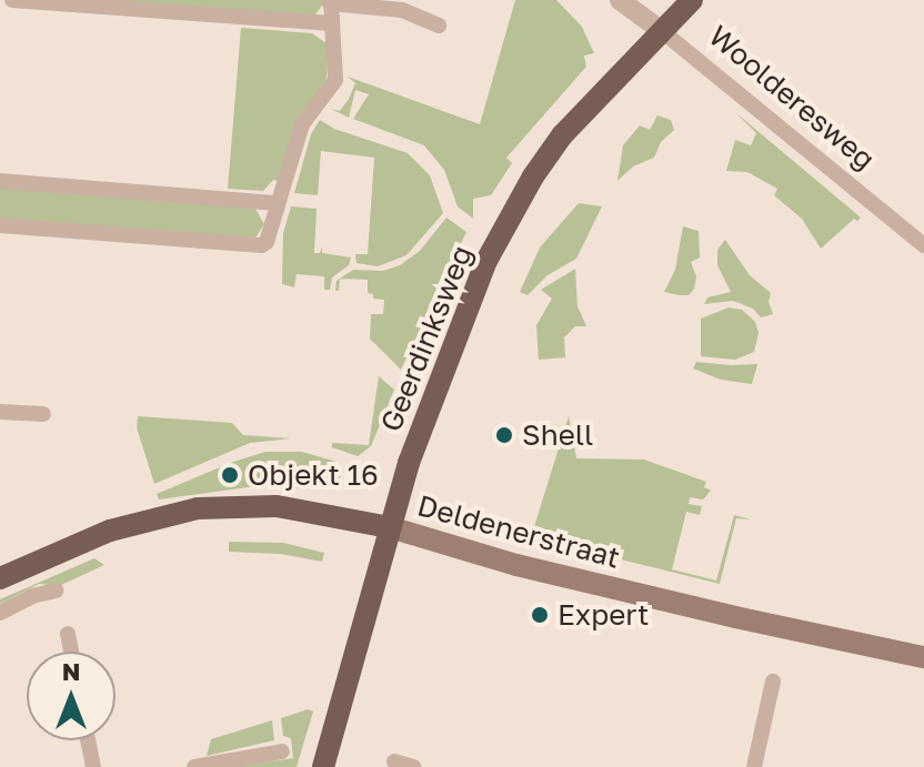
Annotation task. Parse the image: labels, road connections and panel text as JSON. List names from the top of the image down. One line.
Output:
{"streets":{"main road":["Geerdinksweg","Deldenerstraat"],"street":["Woolderesweg"]},"crossings":[["Woolderesweg","Geerdinksweg"],["Geerdinksweg","Deldenerstraat"]],"places":["Shell","Objekt 16","Expert"],"north":"top"}
